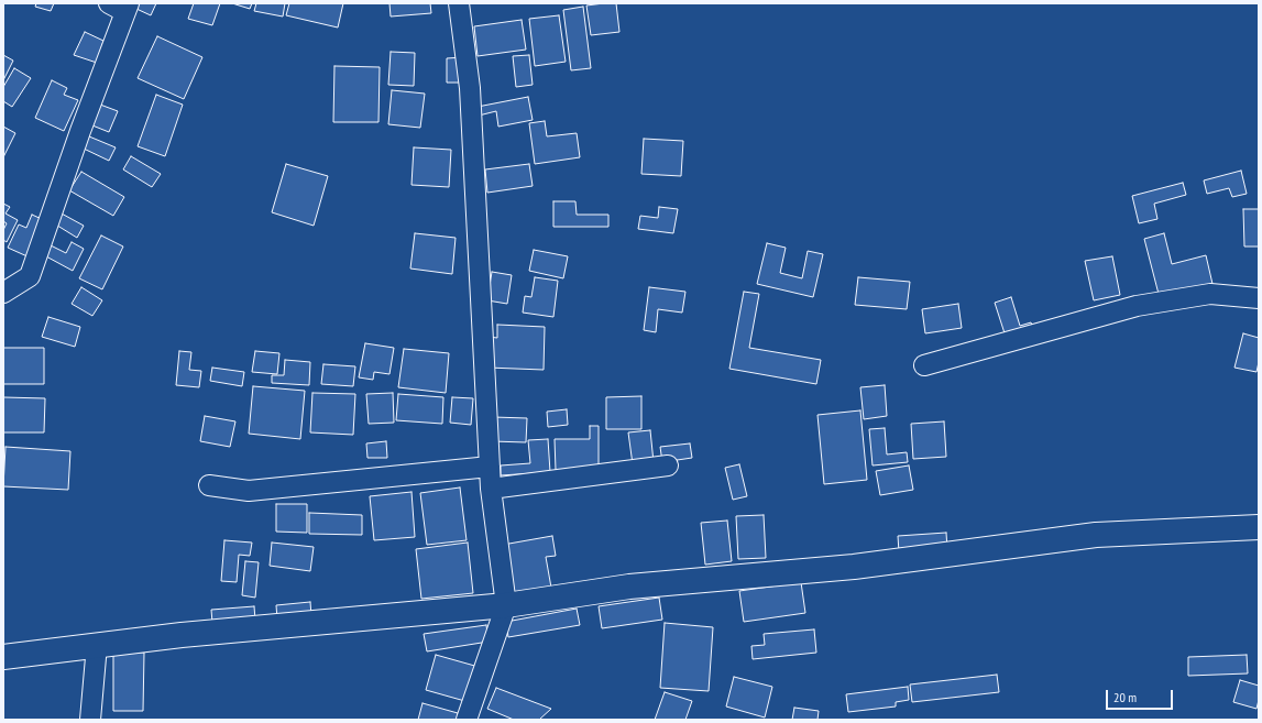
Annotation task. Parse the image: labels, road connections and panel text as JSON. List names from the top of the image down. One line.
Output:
{"scale_bar":"20 m"}
